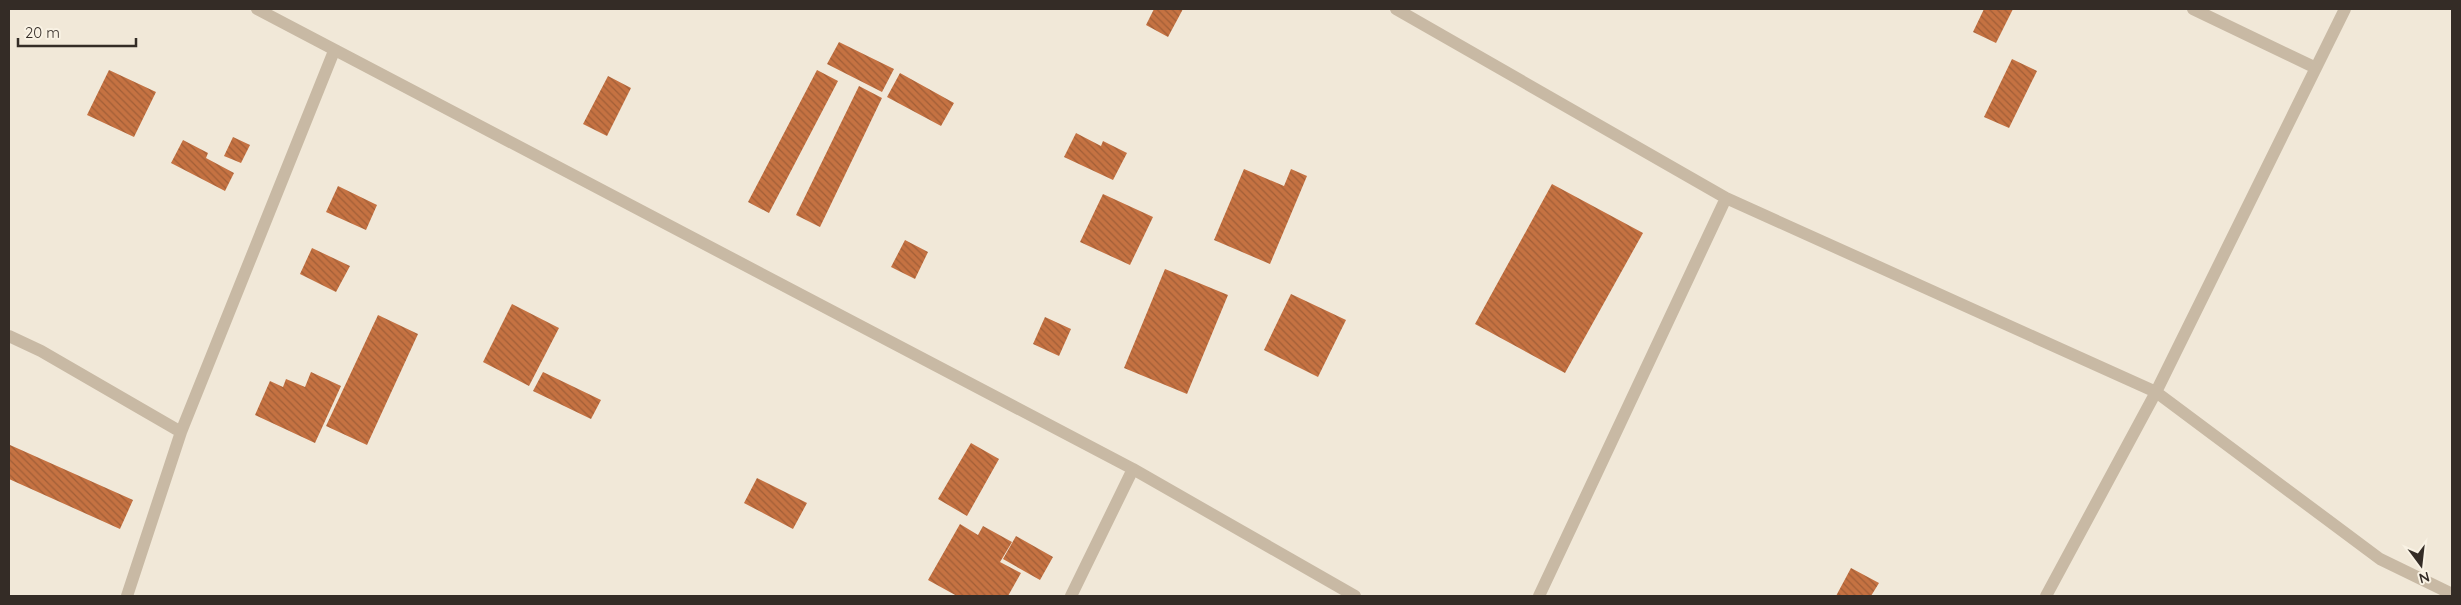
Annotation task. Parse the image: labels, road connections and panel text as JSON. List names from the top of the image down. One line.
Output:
{"scale_bar":"20 m","north":"bottom"}
